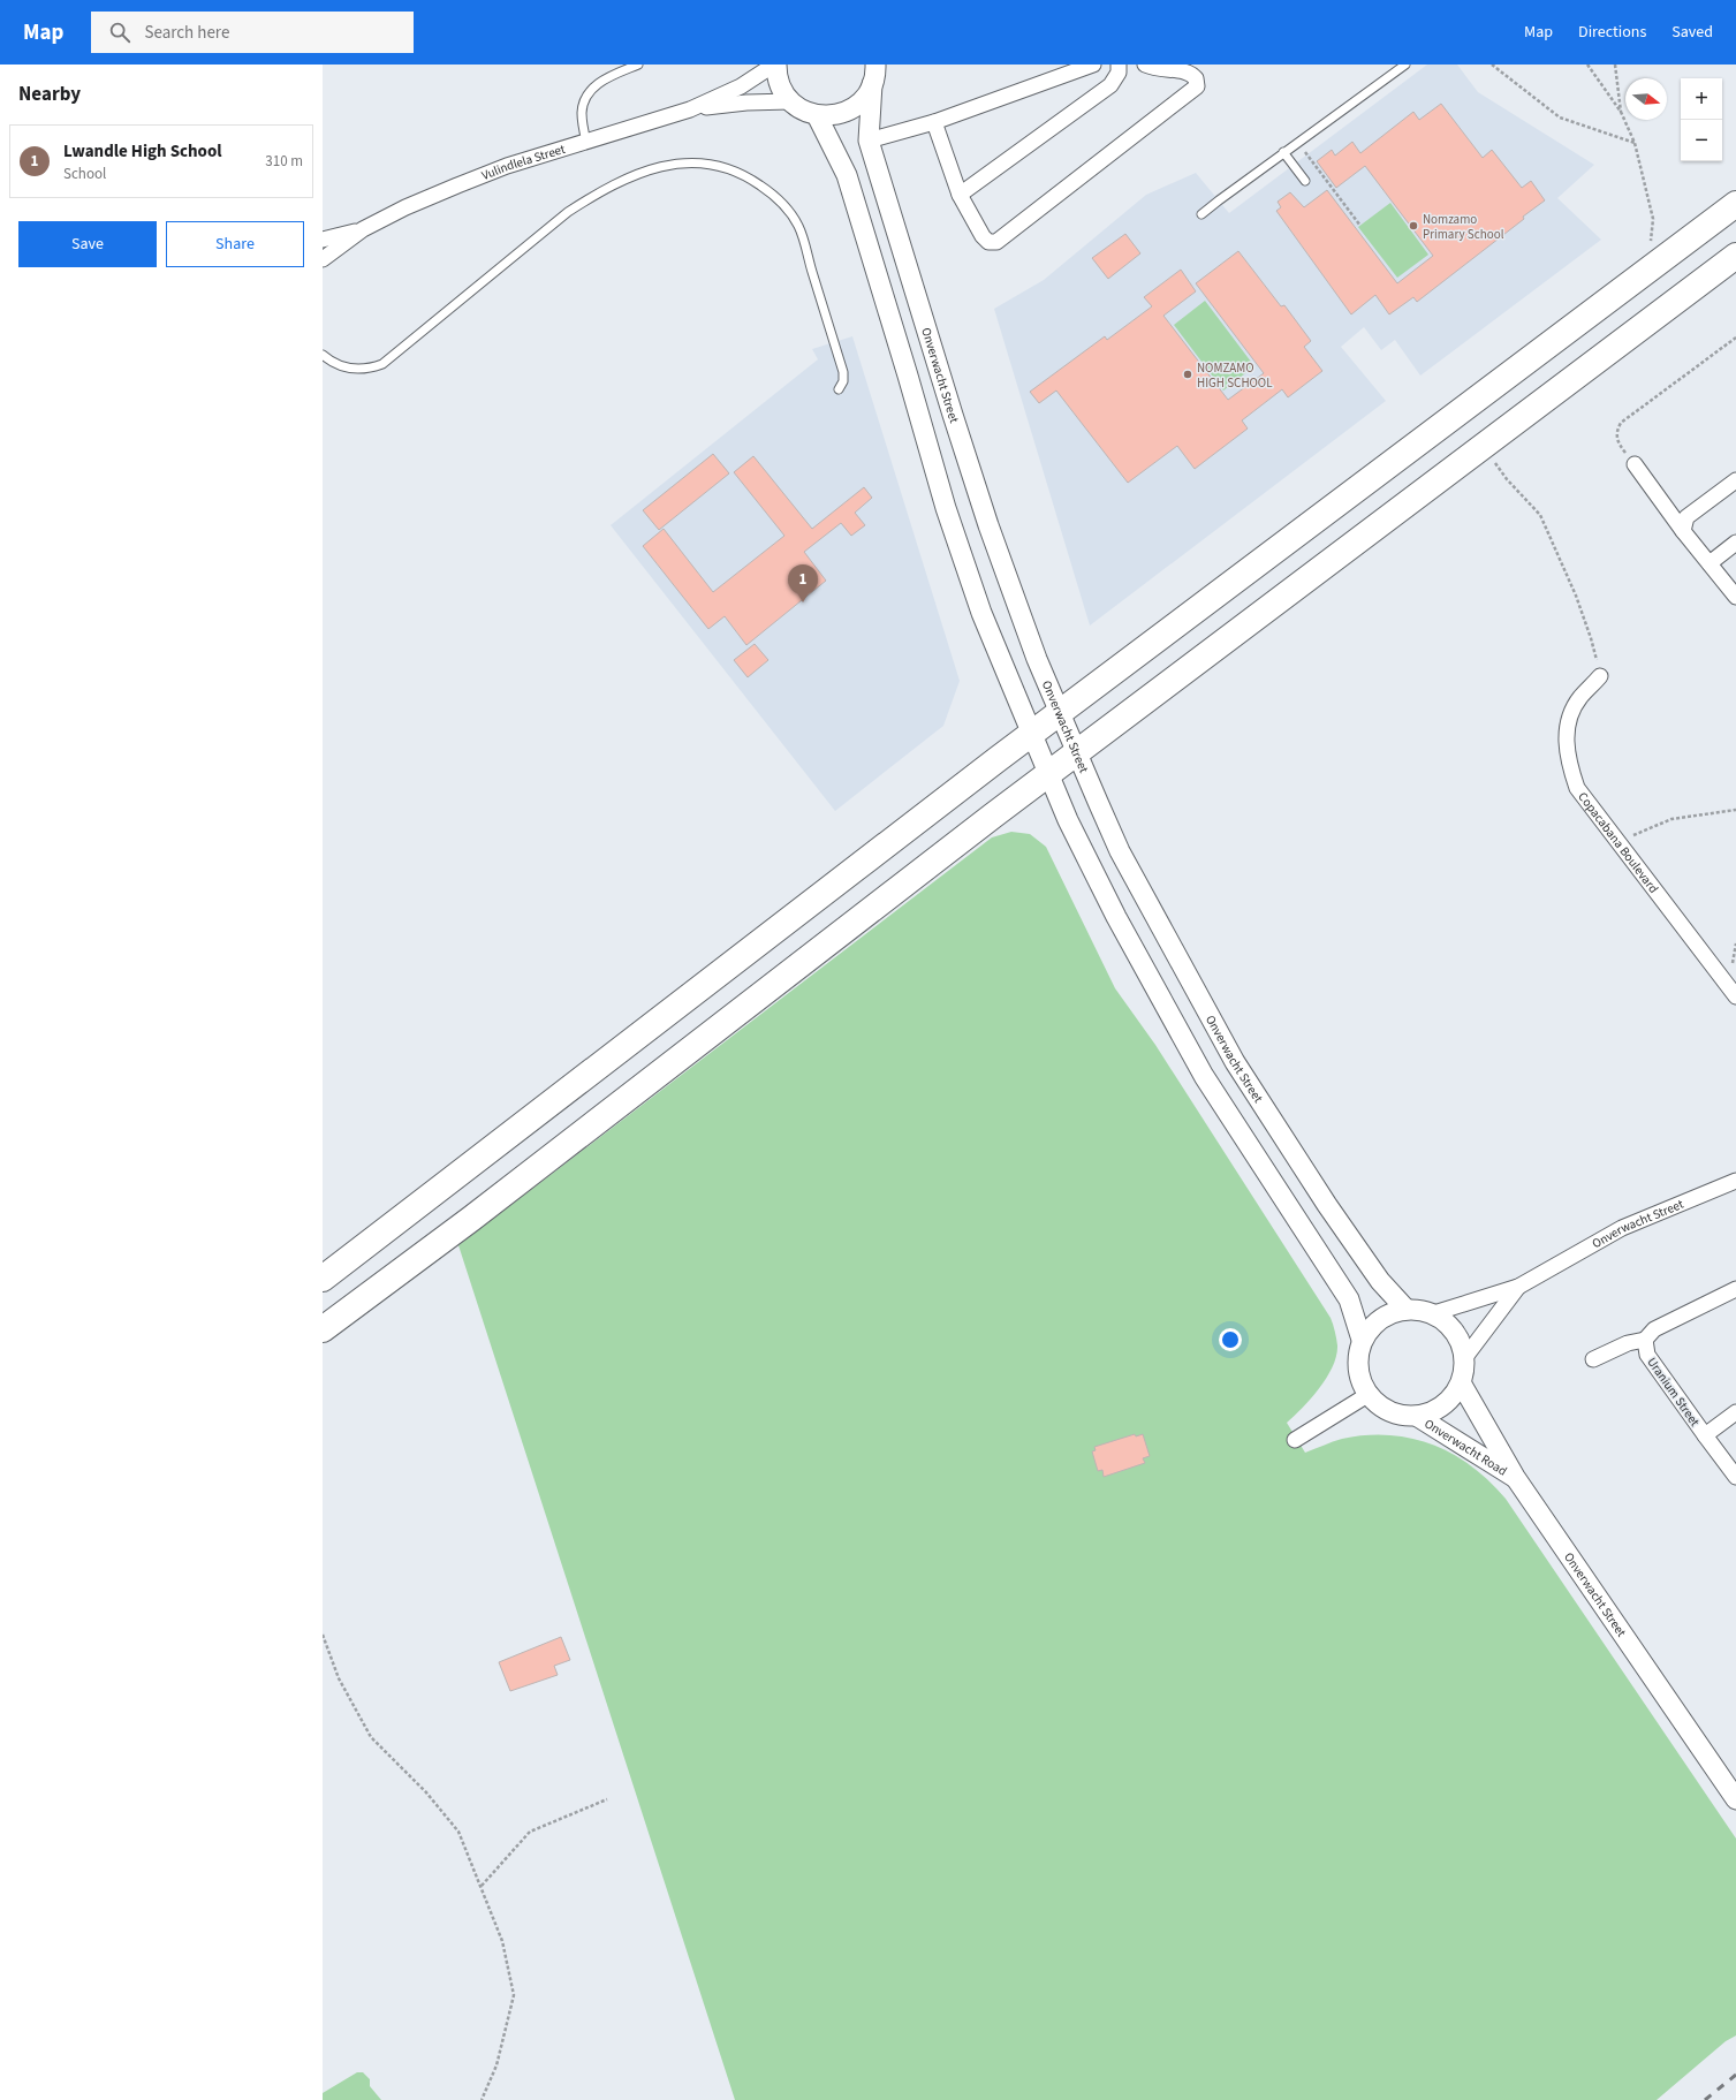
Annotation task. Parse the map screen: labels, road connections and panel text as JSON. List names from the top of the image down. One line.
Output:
{"streets":{"street":["Vulindlela Street","Onverwacht Street","Copacabana Boulevard","Uranium Street","Onverwacht Road"]},"crossings":[["Onverwacht Street","Onverwacht Road"]],"places":["Nomzamo Primary School","NOMZAMO HIGH SCHOOL"],"north":"right","page":{"header":"Map","search":"Search here","nav":["Map","Directions","Saved"],"heading":"Nearby","map_buttons":["+","−"],"list":[{"mark":"1","name":"Lwandle High School","note":"School","value":"310 m"}],"buttons":["Save","Share"],"pins":"1"}}
